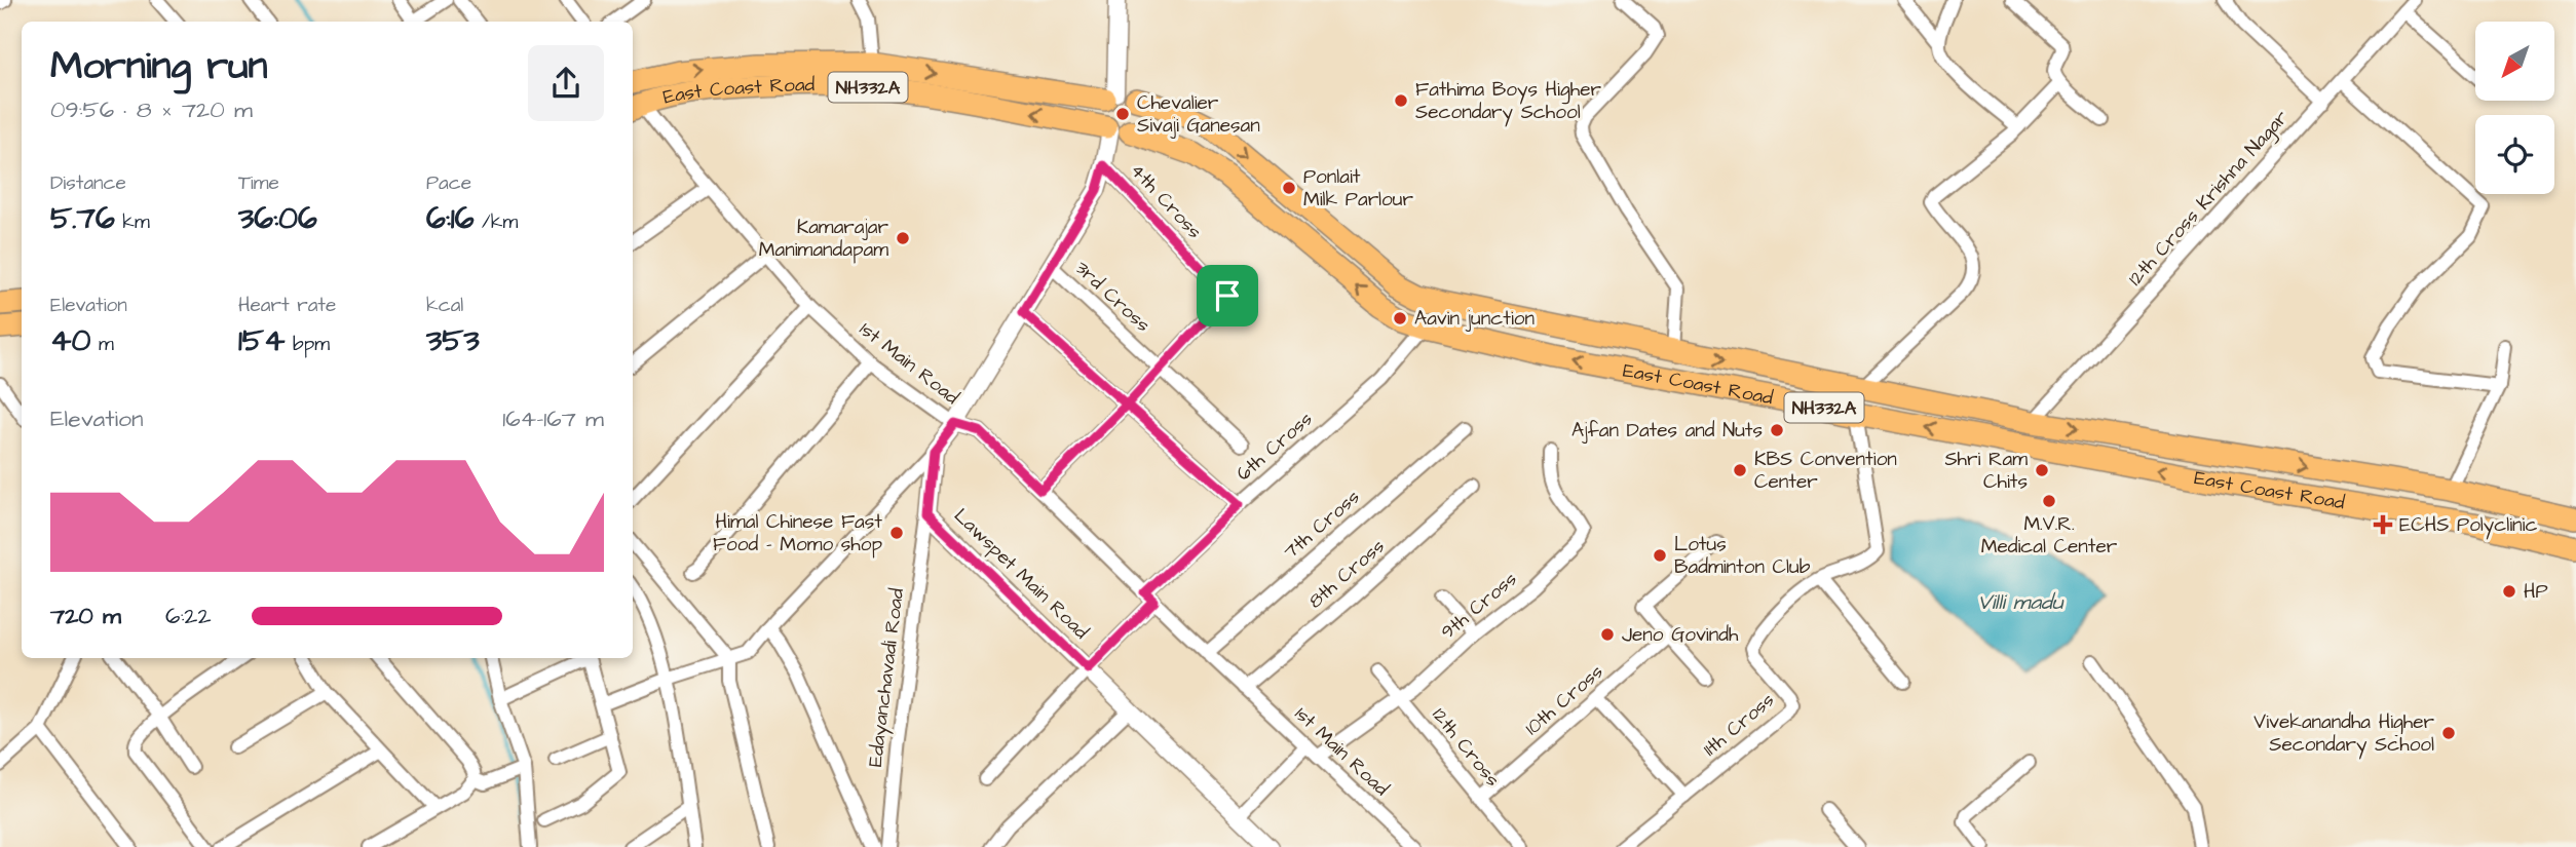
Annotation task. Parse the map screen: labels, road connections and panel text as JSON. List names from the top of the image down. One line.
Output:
{"streets":{"highway":["NH332A","East Coast Road"],"street":["12th Cross Krishna Nagar","4th Cross","3rd Cross","1st Main Road","6th Cross","7th Cross","Lawspet Main Road","8th Cross","9th Cross","Edayanchavadi Road","10th Cross","11th Cross","12th Cross"]},"crossings":[["East Coast Road","12th Cross Krishna Nagar"],["East Coast Road","6th Cross"],["East Coast Road","11th Cross"],["4th Cross","3rd Cross"],["1st Main Road","6th Cross"],["1st Main Road","7th Cross"],["1st Main Road","8th Cross"],["1st Main Road","9th Cross"],["6th Cross","Lawspet Main Road"],["Lawspet Main Road","Edayanchavadi Road"],["9th Cross","12th Cross"],["10th Cross","12th Cross"]],"water":["Villi madu"],"places":{"other":["Fathima Boys Higher Secondary School","Chevalier Sivaji Ganesan","Ponlait Milk Parlour","Kamarajar Manimandapam","Aavin junction","Ajfan Dates and Nuts","KBS Convention Center","Shri Ram Chits","M.V.R. Medical Center","Himal Chinese Fast Food - Momo shop","Lotus Badminton Club","HP","Jeno Govindh","Vivekanandha Higher Secondary School"],"health":["ECHS Polyclinic"]},"north":"bottom left","page":{"heading":["Morning run","09:56 · 8 × 720 m"],"stats":[["Distance","5.76 km"],["Time","36:06"],["Pace","6:16 /km"],["Elevation","40 m"],["Heart rate","154 bpm"],["kcal","353"]],"chart":["Elevation","164–167 m"],"list":[{"name":"720 m","note":"6:22"}]}}
